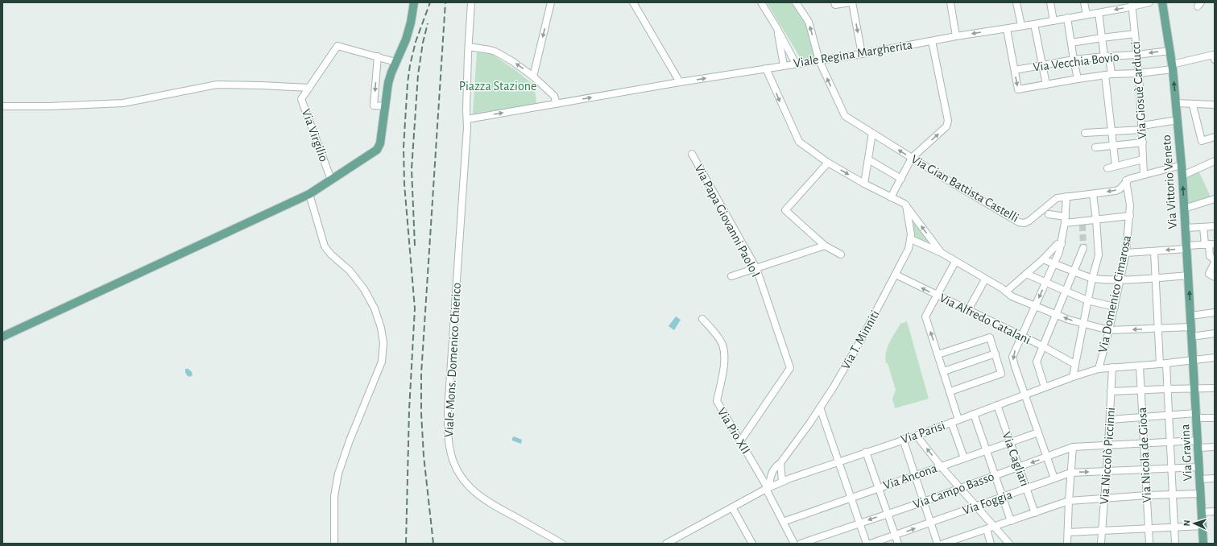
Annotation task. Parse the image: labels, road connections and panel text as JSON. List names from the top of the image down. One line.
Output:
{"streets":{"main road":["Via Vittorio Veneto","Via Gravina"],"street":["Viale Regina Margherita","Via Vecchia Bovio","Via Giosuè Carducci","Via Virgilio","Via Gian Battista Castelli","Via Papa Giovanni Paolo I","Via Domenico Cimarosa","Via Alfredo Catalani","Via T. Minniti","Viale Mons. Domenico Chierico","Via Pio XII","Via Parisi","Via Nicola de Giosa","Via Niccolò Piccinni","Via Cagliari","Via Ancona","Via Campo Basso","Via Foggia"]},"crossings":[["Viale Regina Margherita","Via Giosuè Carducci"],["Viale Regina Margherita","Via Gian Battista Castelli"],["Via Vecchia Bovio","Via Giosuè Carducci"],["Via Vecchia Bovio","Via Vittorio Veneto"],["Via Giosuè Carducci","Via Gian Battista Castelli"],["Via Vittorio Veneto","Via Gian Battista Castelli"],["Via Vittorio Veneto","Via Parisi"],["Via Vittorio Veneto","Via Gravina"],["Via Gian Battista Castelli","Via Domenico Cimarosa"],["Via Papa Giovanni Paolo I","Via Pio XII"],["Via Domenico Cimarosa","Via Parisi"],["Via Alfredo Catalani","Via T. Minniti"],["Via T. Minniti","Via Pio XII"],["Via T. Minniti","Via Parisi"],["Via Pio XII","Via Parisi"],["Via Pio XII","Via Ancona"],["Via Parisi","Via Gravina"],["Via Parisi","Via Nicola de Giosa"],["Via Parisi","Via Niccolò Piccinni"],["Via Parisi","Via Cagliari"],["Via Gravina","Via Campo Basso"],["Via Gravina","Via Foggia"],["Via Nicola de Giosa","Via Campo Basso"],["Via Nicola de Giosa","Via Foggia"],["Via Niccolò Piccinni","Via Campo Basso"],["Via Niccolò Piccinni","Via Foggia"],["Via Cagliari","Via Ancona"],["Via Cagliari","Via Campo Basso"],["Via Cagliari","Via Foggia"]],"parks":["Piazza Stazione"],"north":"left"}
